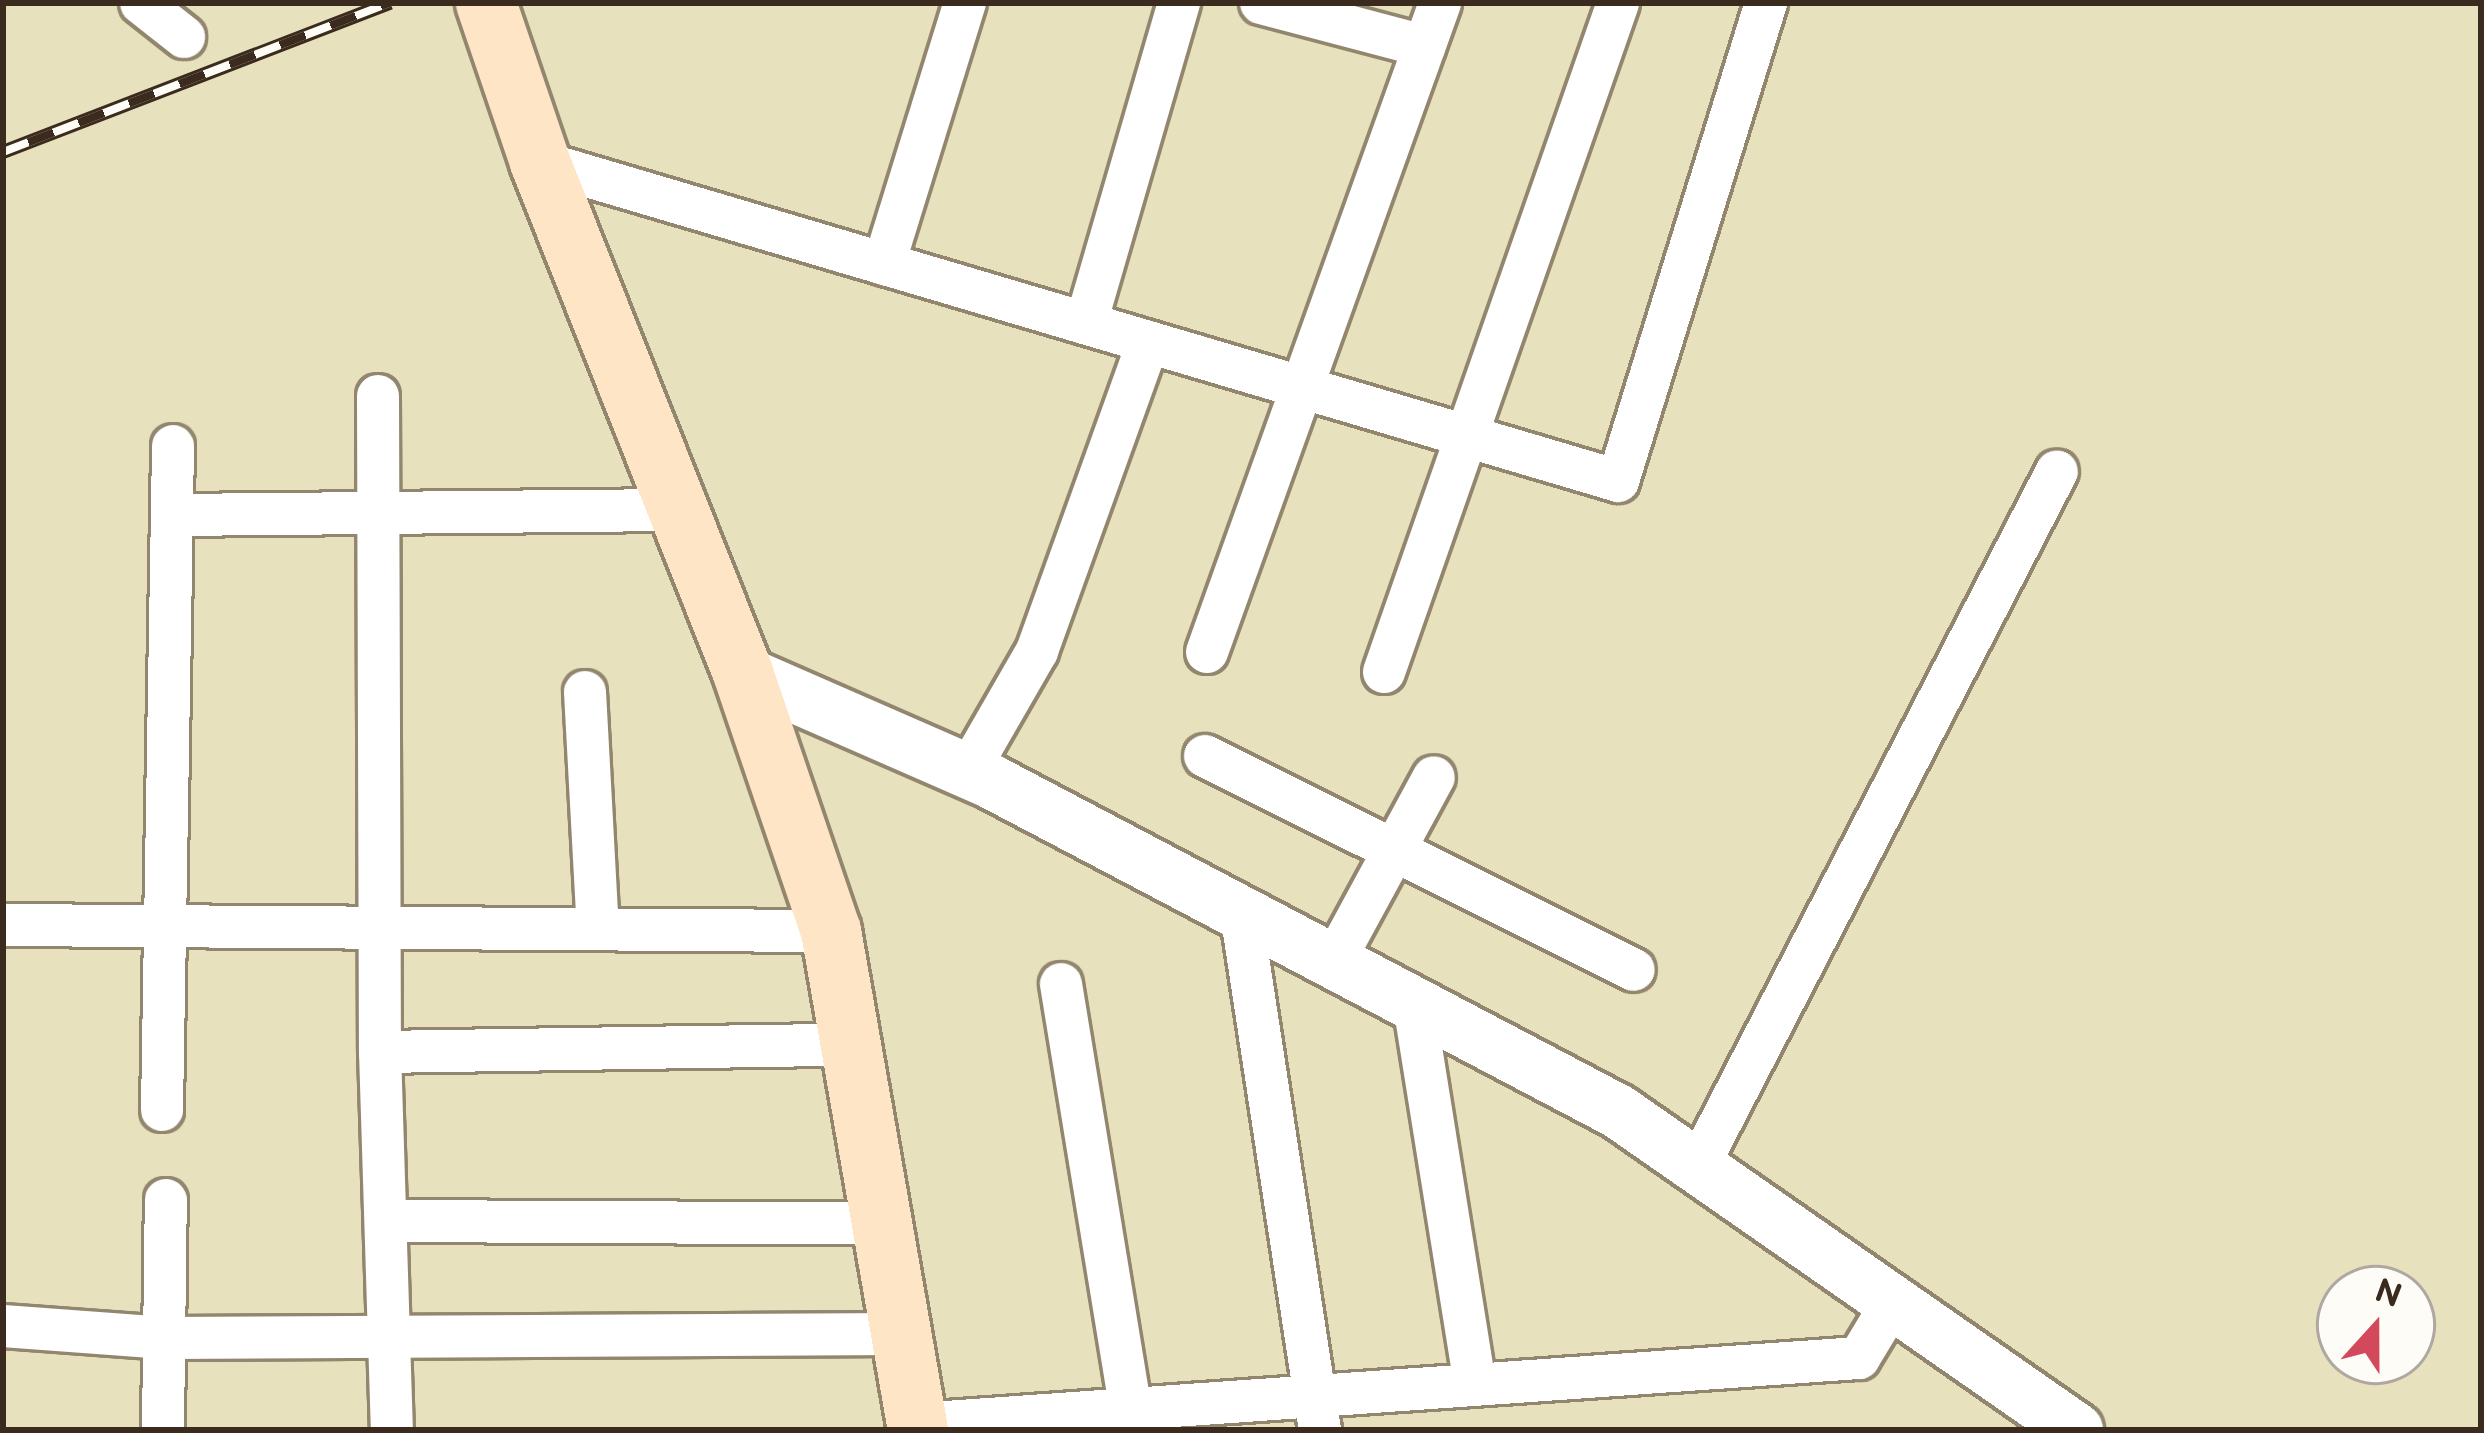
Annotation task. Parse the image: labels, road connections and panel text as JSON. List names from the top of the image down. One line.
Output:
{"north":"top"}
